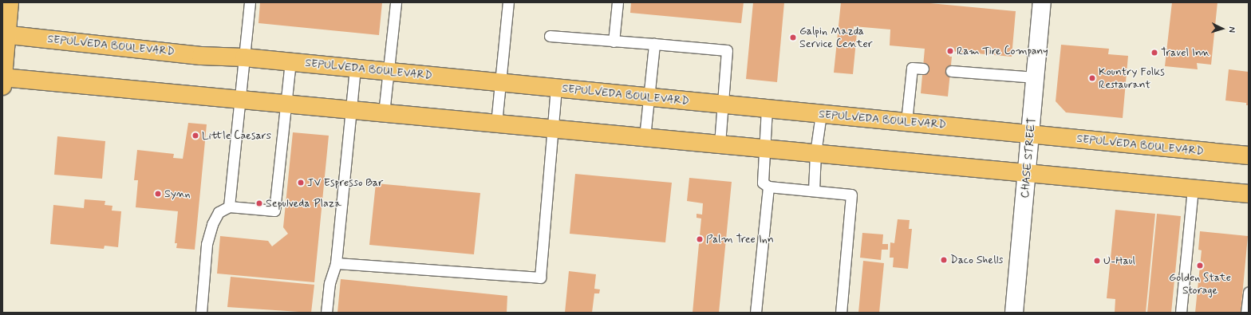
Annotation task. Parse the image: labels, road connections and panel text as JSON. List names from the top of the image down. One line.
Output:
{"streets":{"main road":["SEPULVEDA BOULEVARD"],"street":["CHASE STREET"]},"crossings":[["SEPULVEDA BOULEVARD","CHASE STREET"]],"places":["Galpin Mazda Service Center","Ram Tire Company","Travel Inn","Kountry Folks Restaurant","Little Caesars","JV Espresso Bar","Synn","Sepulveda Plaza","Palm Tree Inn","Daco Shells","U-Haul","Golden State Storage"],"north":"right"}
